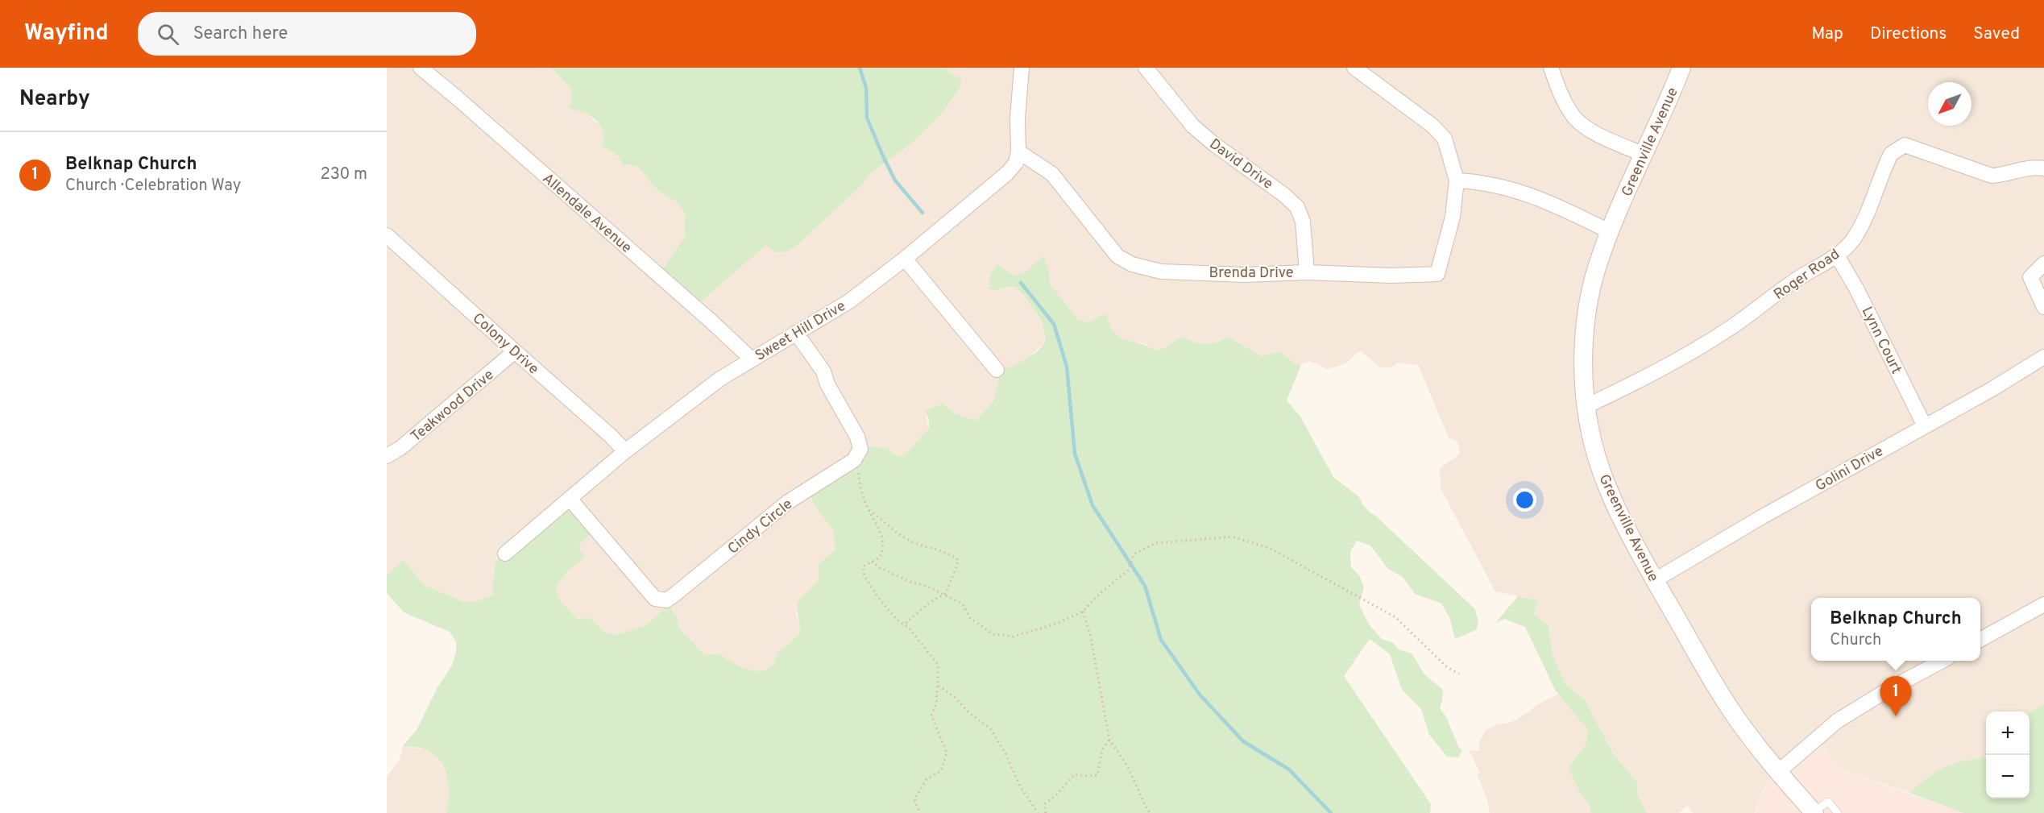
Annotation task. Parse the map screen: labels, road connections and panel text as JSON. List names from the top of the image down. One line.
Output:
{"streets":{"street":["Greenville Avenue","David Drive","Allendale Avenue","Brenda Drive","Roger Road","Sweet Hill Drive","Lynn Court","Colony Drive","Teakwood Drive","Golini Drive","Cindy Circle"]},"crossings":[["Greenville Avenue","Roger Road"],["Greenville Avenue","Golini Drive"],["David Drive","Brenda Drive"],["Allendale Avenue","Sweet Hill Drive"],["Brenda Drive","Sweet Hill Drive"],["Roger Road","Lynn Court"],["Sweet Hill Drive","Colony Drive"],["Sweet Hill Drive","Cindy Circle"],["Lynn Court","Golini Drive"],["Colony Drive","Teakwood Drive"]],"north":"bottom left","page":{"header":"Wayfind","search":"Search here","nav":["Map","Directions","Saved"],"heading":"Nearby","list":[{"mark":"1","name":"Belknap Church","note":"Church · Celebration Way","value":"230 m"}],"popup":["Belknap Church","Church"],"pins":"1","map_buttons":["+","−"]}}
